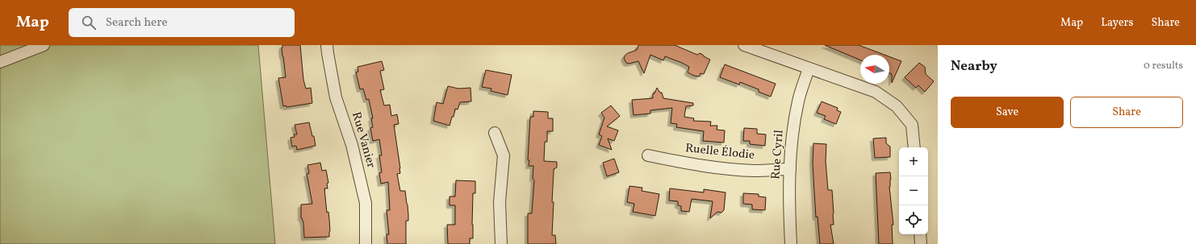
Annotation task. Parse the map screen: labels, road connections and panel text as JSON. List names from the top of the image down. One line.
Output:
{"streets":{"street":["Rue Vanier","Ruelle Élodie","Rue Cyril"]},"crossings":[["Ruelle Élodie","Rue Cyril"]],"north":"left","page":{"header":"Map","search":"Search here","nav":["Map","Layers","Share"],"heading":["Nearby","0 results"],"buttons":["Save","Share"],"map_buttons":["+","−"]}}
